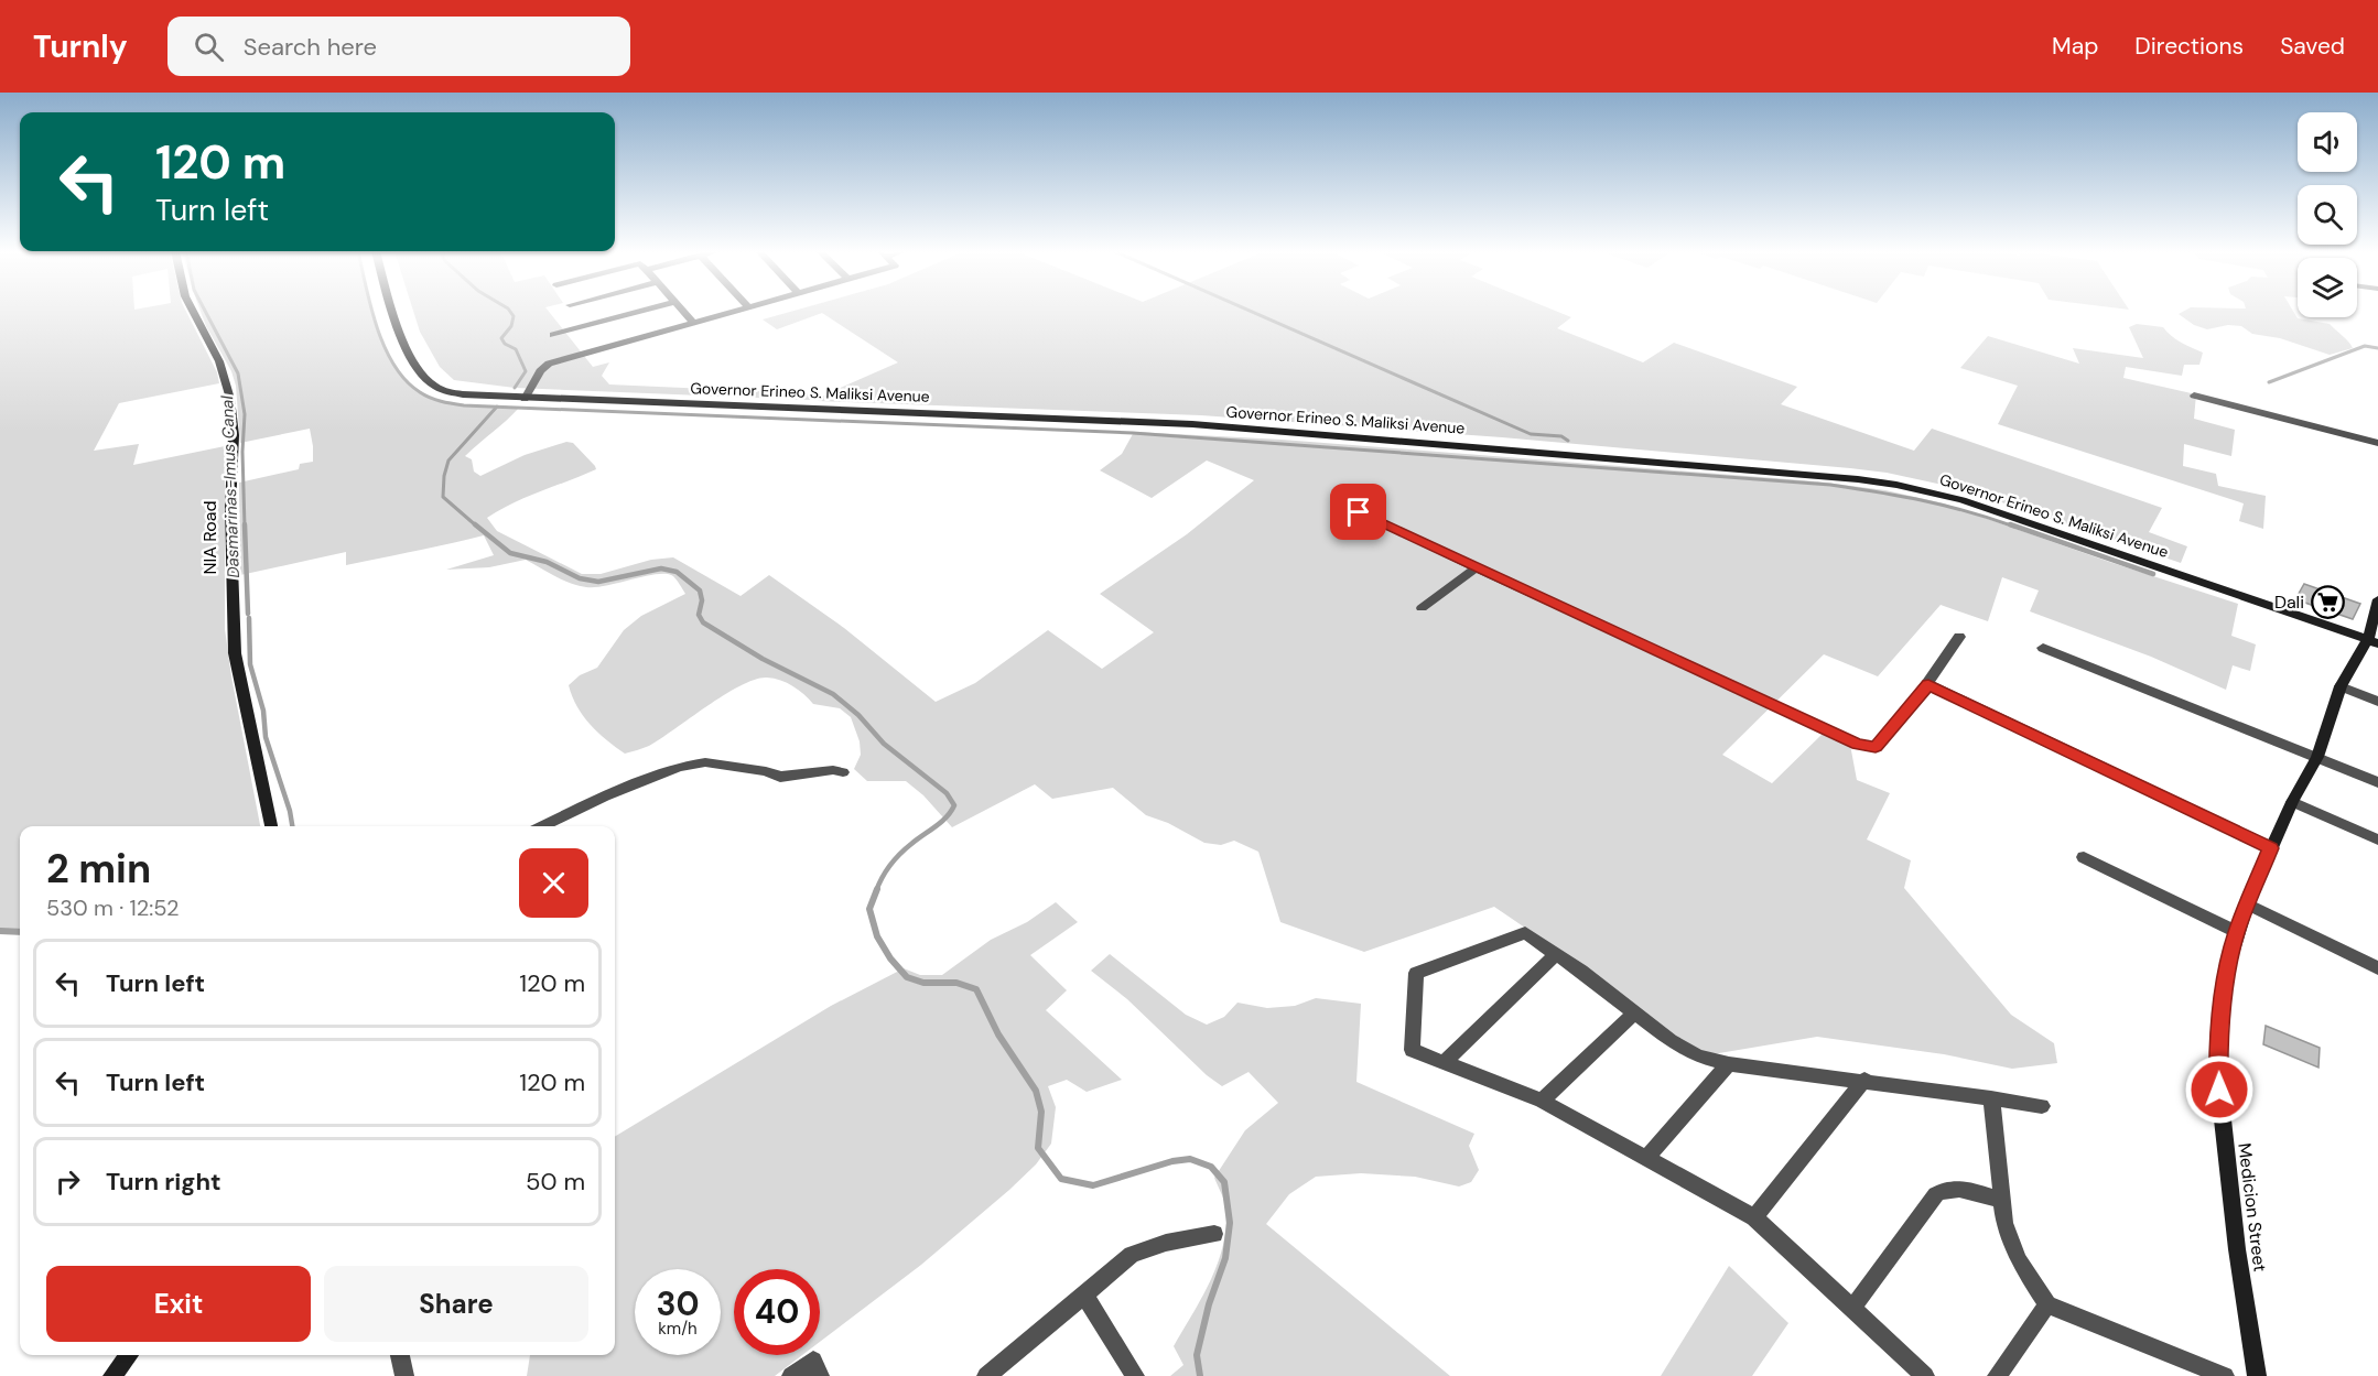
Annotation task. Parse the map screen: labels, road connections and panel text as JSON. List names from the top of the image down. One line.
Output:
{"streets":{"main road":["Governor Erineo S. Maliksi Avenue","NIA Road","Medicion Street"]},"crossings":[["Governor Erineo S. Maliksi Avenue","Medicion Street"]],"water":["Dasmarinas-Imus Canal"],"places":{"supermarket":["Dali"]},"page":{"header":"Turnly","search":"Search here","nav":["Map","Directions","Saved"],"turn":["120 m","Turn left"],"heading":["2 min","530 m · 12:52"],"list":[{"name":"Turn left","value":"120 m"},{"name":"Turn left","value":"120 m"},{"name":"Turn right","value":"50 m"}],"buttons":["Exit","Share"],"speed":"30 km/h","limit":"40"}}
